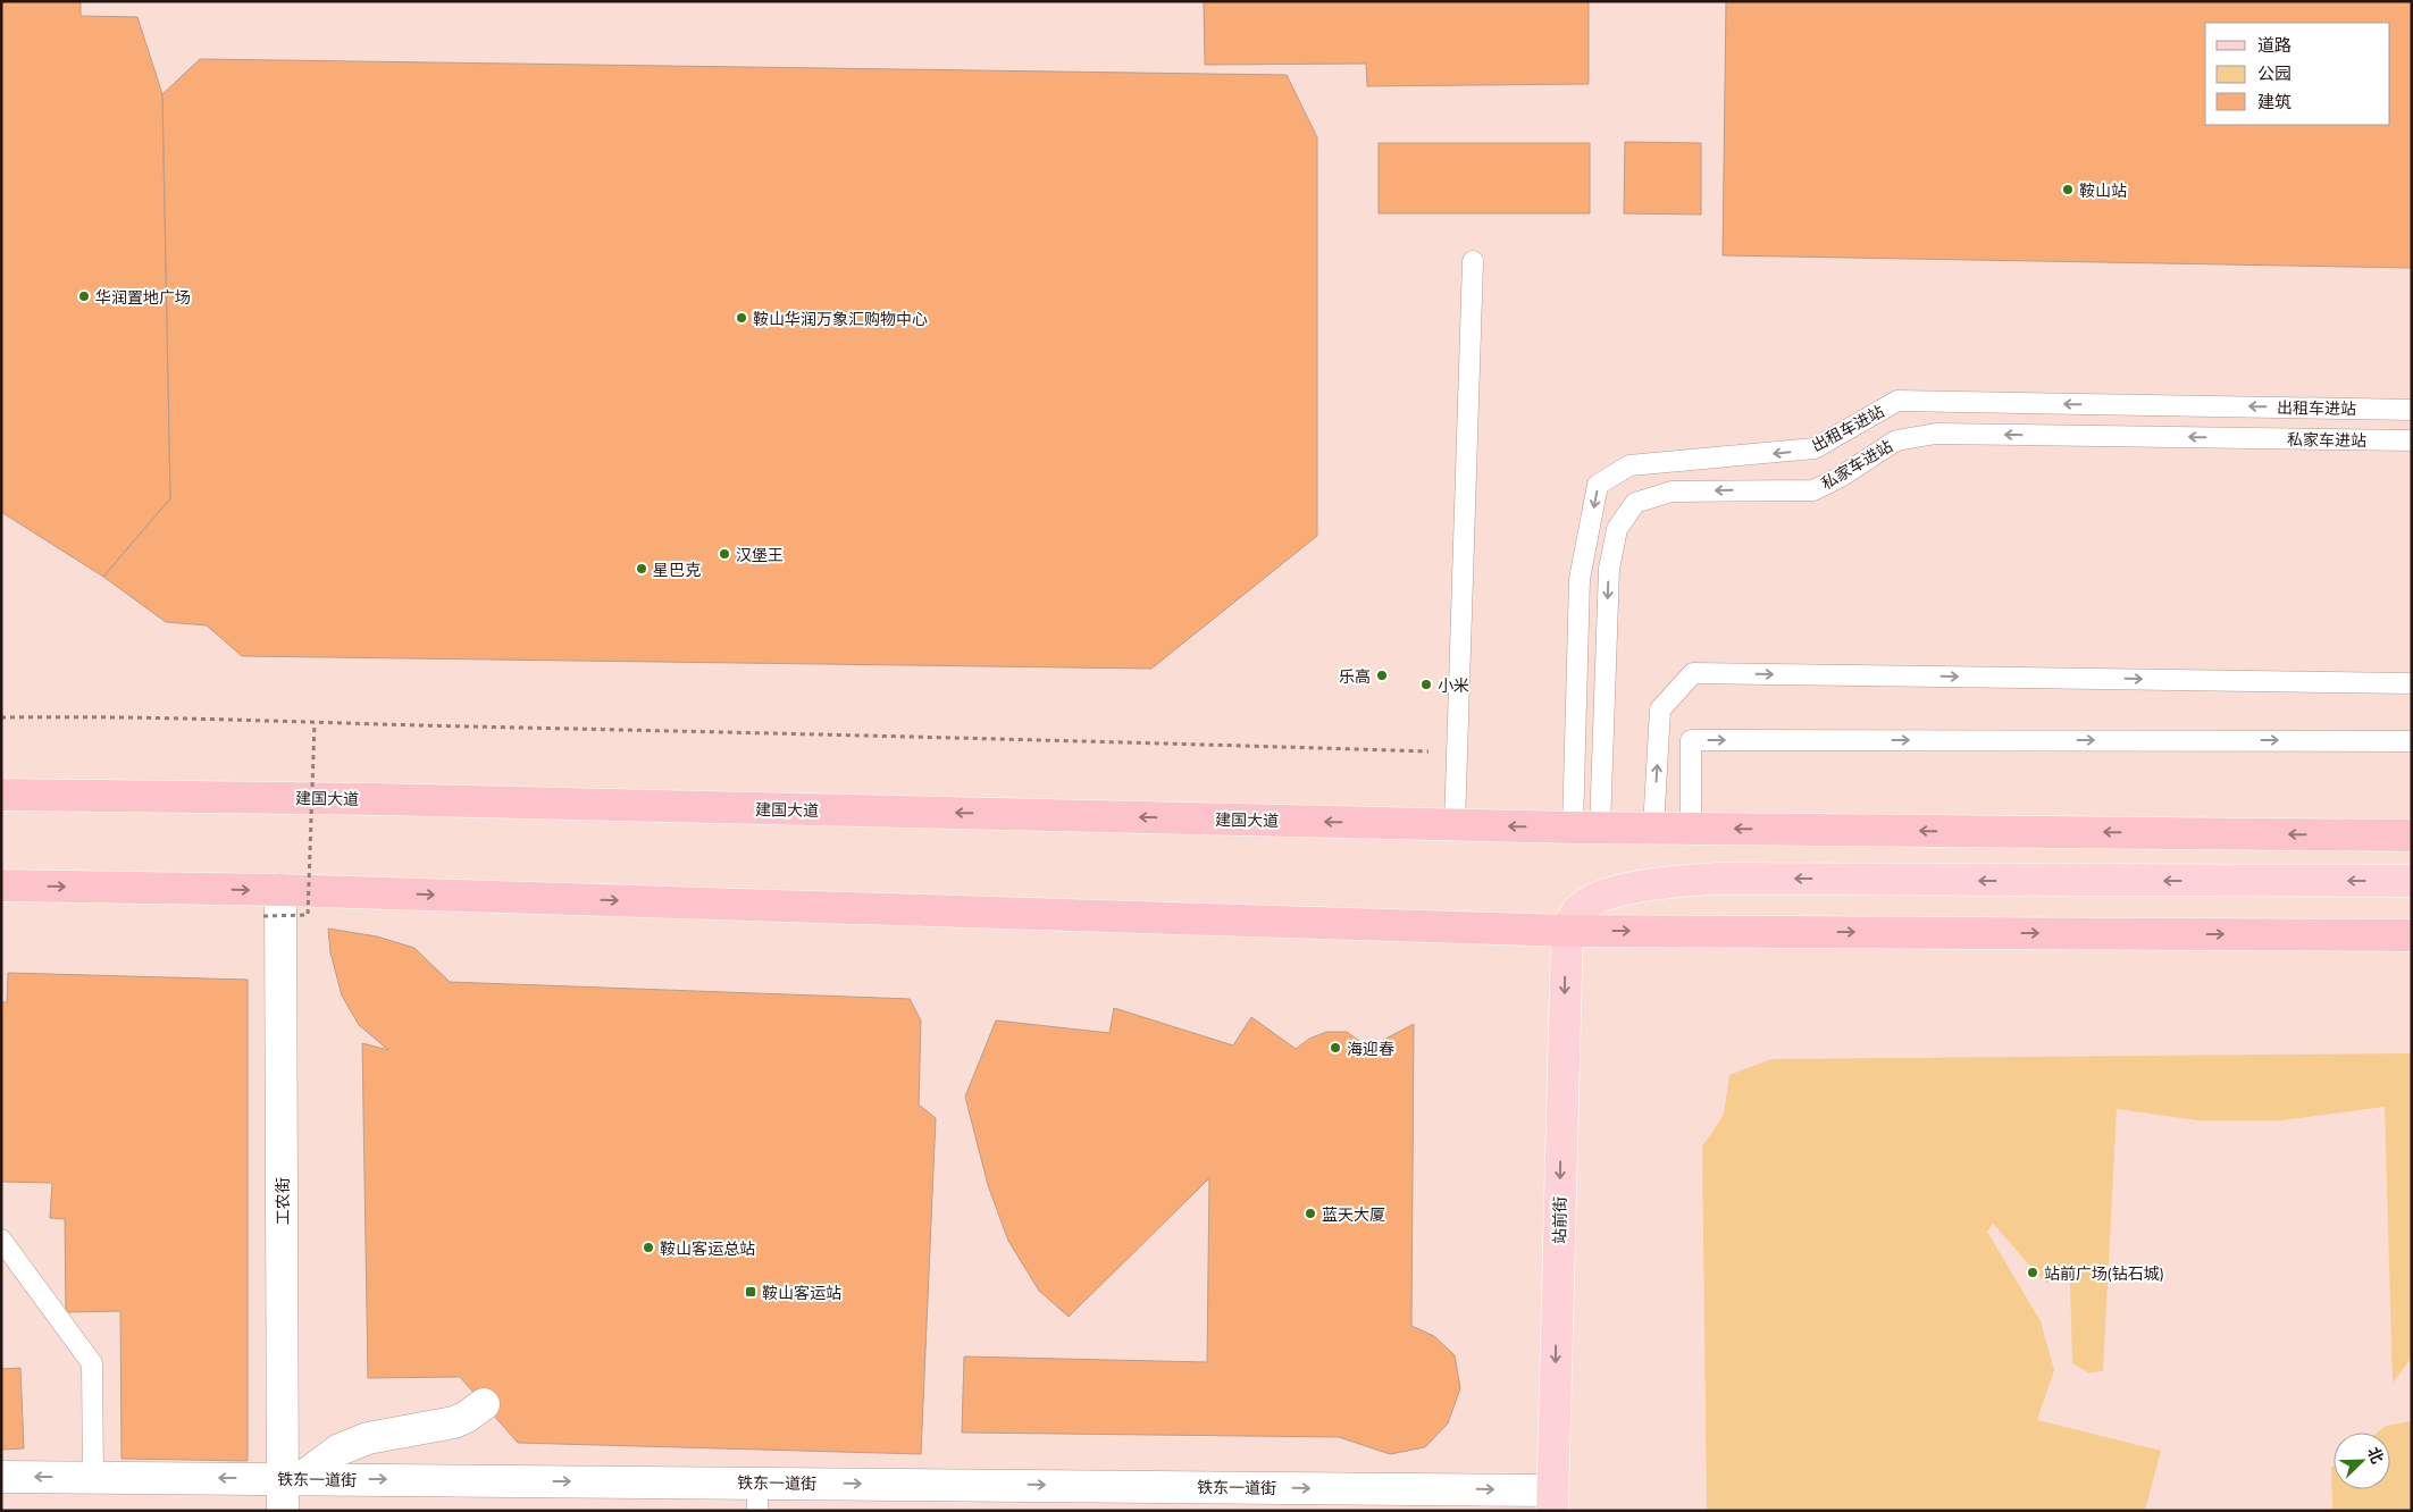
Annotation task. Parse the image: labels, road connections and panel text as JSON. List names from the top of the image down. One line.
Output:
{"streets":{"highway":["建国大道"],"main road":["站前街"],"street":["工农街","铁东一道街"],"lane":["出租车进站","私家车进站"]},"crossings":[["出租车进站","私家车进站"],["出租车进站","建国大道"],["私家车进站","建国大道"],["工农街","铁东一道街"],["站前街","铁东一道街"]],"one_way":["私家车进站","站前街"],"places":{"other":["鞍山站","华润置地广场","鞍山华润万象汇购物中心","汉堡王","星巴克","乐高","小米","海迎春","蓝天大厦","鞍山客运总站","站前广场(钻石城)"],"transit":["鞍山客运站"]},"legend":["道路","公园","建筑"],"north":"top right"}
